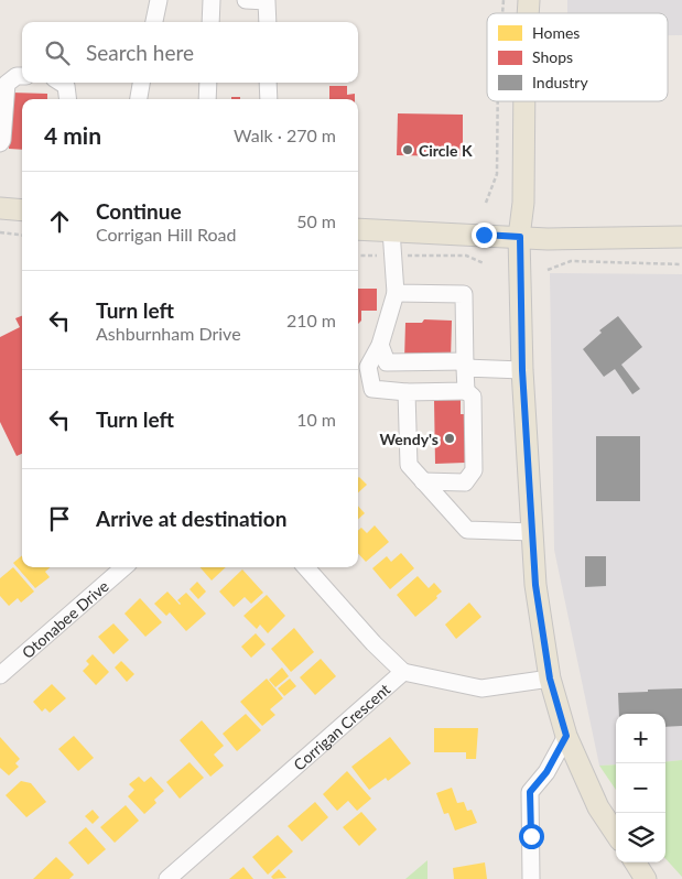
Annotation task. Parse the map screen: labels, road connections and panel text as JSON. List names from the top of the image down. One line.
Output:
{"streets":{"street":["Otonabee Drive","Corrigan Crescent"]},"places":["Circle K","Wendy's"],"legend":["Homes","Shops","Industry"],"page":{"search":"Search here","heading":["4 min","Walk · 270 m"],"list":[["Continue","Corrigan Hill Road","50 m"],["Turn left","Ashburnham Drive","210 m"],["Turn left","10 m"],"Arrive at destination"],"map_buttons":["+","−"]}}
